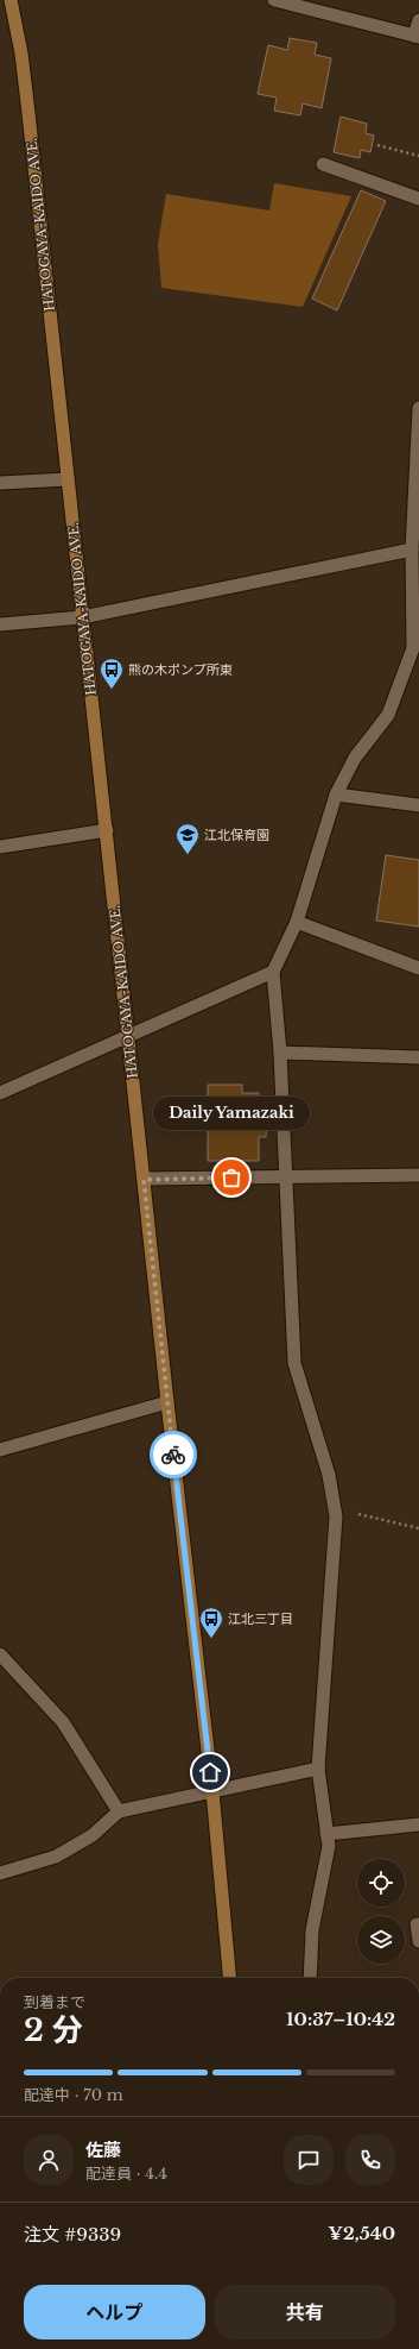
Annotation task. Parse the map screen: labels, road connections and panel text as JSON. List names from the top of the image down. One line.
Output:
{"streets":{"main road":["HATOGAYA-KAIDO AVE."]},"places":{"bus stop":["熊の木ポンプ所東","江北三丁目"],"school or university":["江北保育園"],"other":["Daily Yamazaki"]},"page":{"bubble":"Daily Yamazaki","heading":["2 分","到着まで","10:37–10:42"],"panel":["佐藤","配達員 · 4.4","注文 #9339","¥2,540"],"bar":"配達中 · 70 m","buttons":["ヘルプ","共有"]}}
